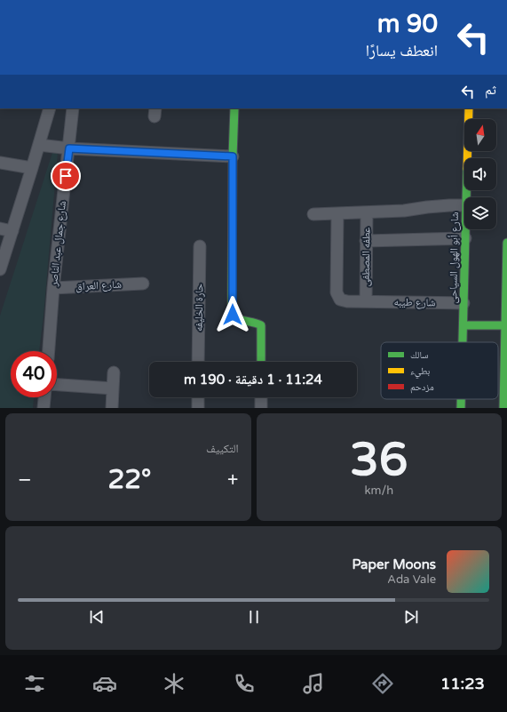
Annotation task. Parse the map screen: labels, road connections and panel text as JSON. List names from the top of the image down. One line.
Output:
{"streets":{"main road":["شارع أبو الهول السياحى"],"street":["شارع جمال عبد الناصر","عطفه المصطفى","شارع العراق","شارع طيبه","حارة الخليفه"]},"crossings":[["شارع جمال عبد الناصر","شارع العراق"],["عطفه المصطفى","شارع طيبه"],["شارع أبو الهول السياحى","شارع طيبه"]],"legend":["سالك","بطيء","مزدحم"],"north":"top","page":{"turn":["90 m","انعطف يسارًا"],"then":"ثم","limit":"40","trip":"11:24 · 1 دقيقة · 190 m","tile":[["36","km/h"],"التكييف"],"heat":["−","22°","+"],"song":["Paper Moons","Ada Vale"],"tabs":"11:23"}}
